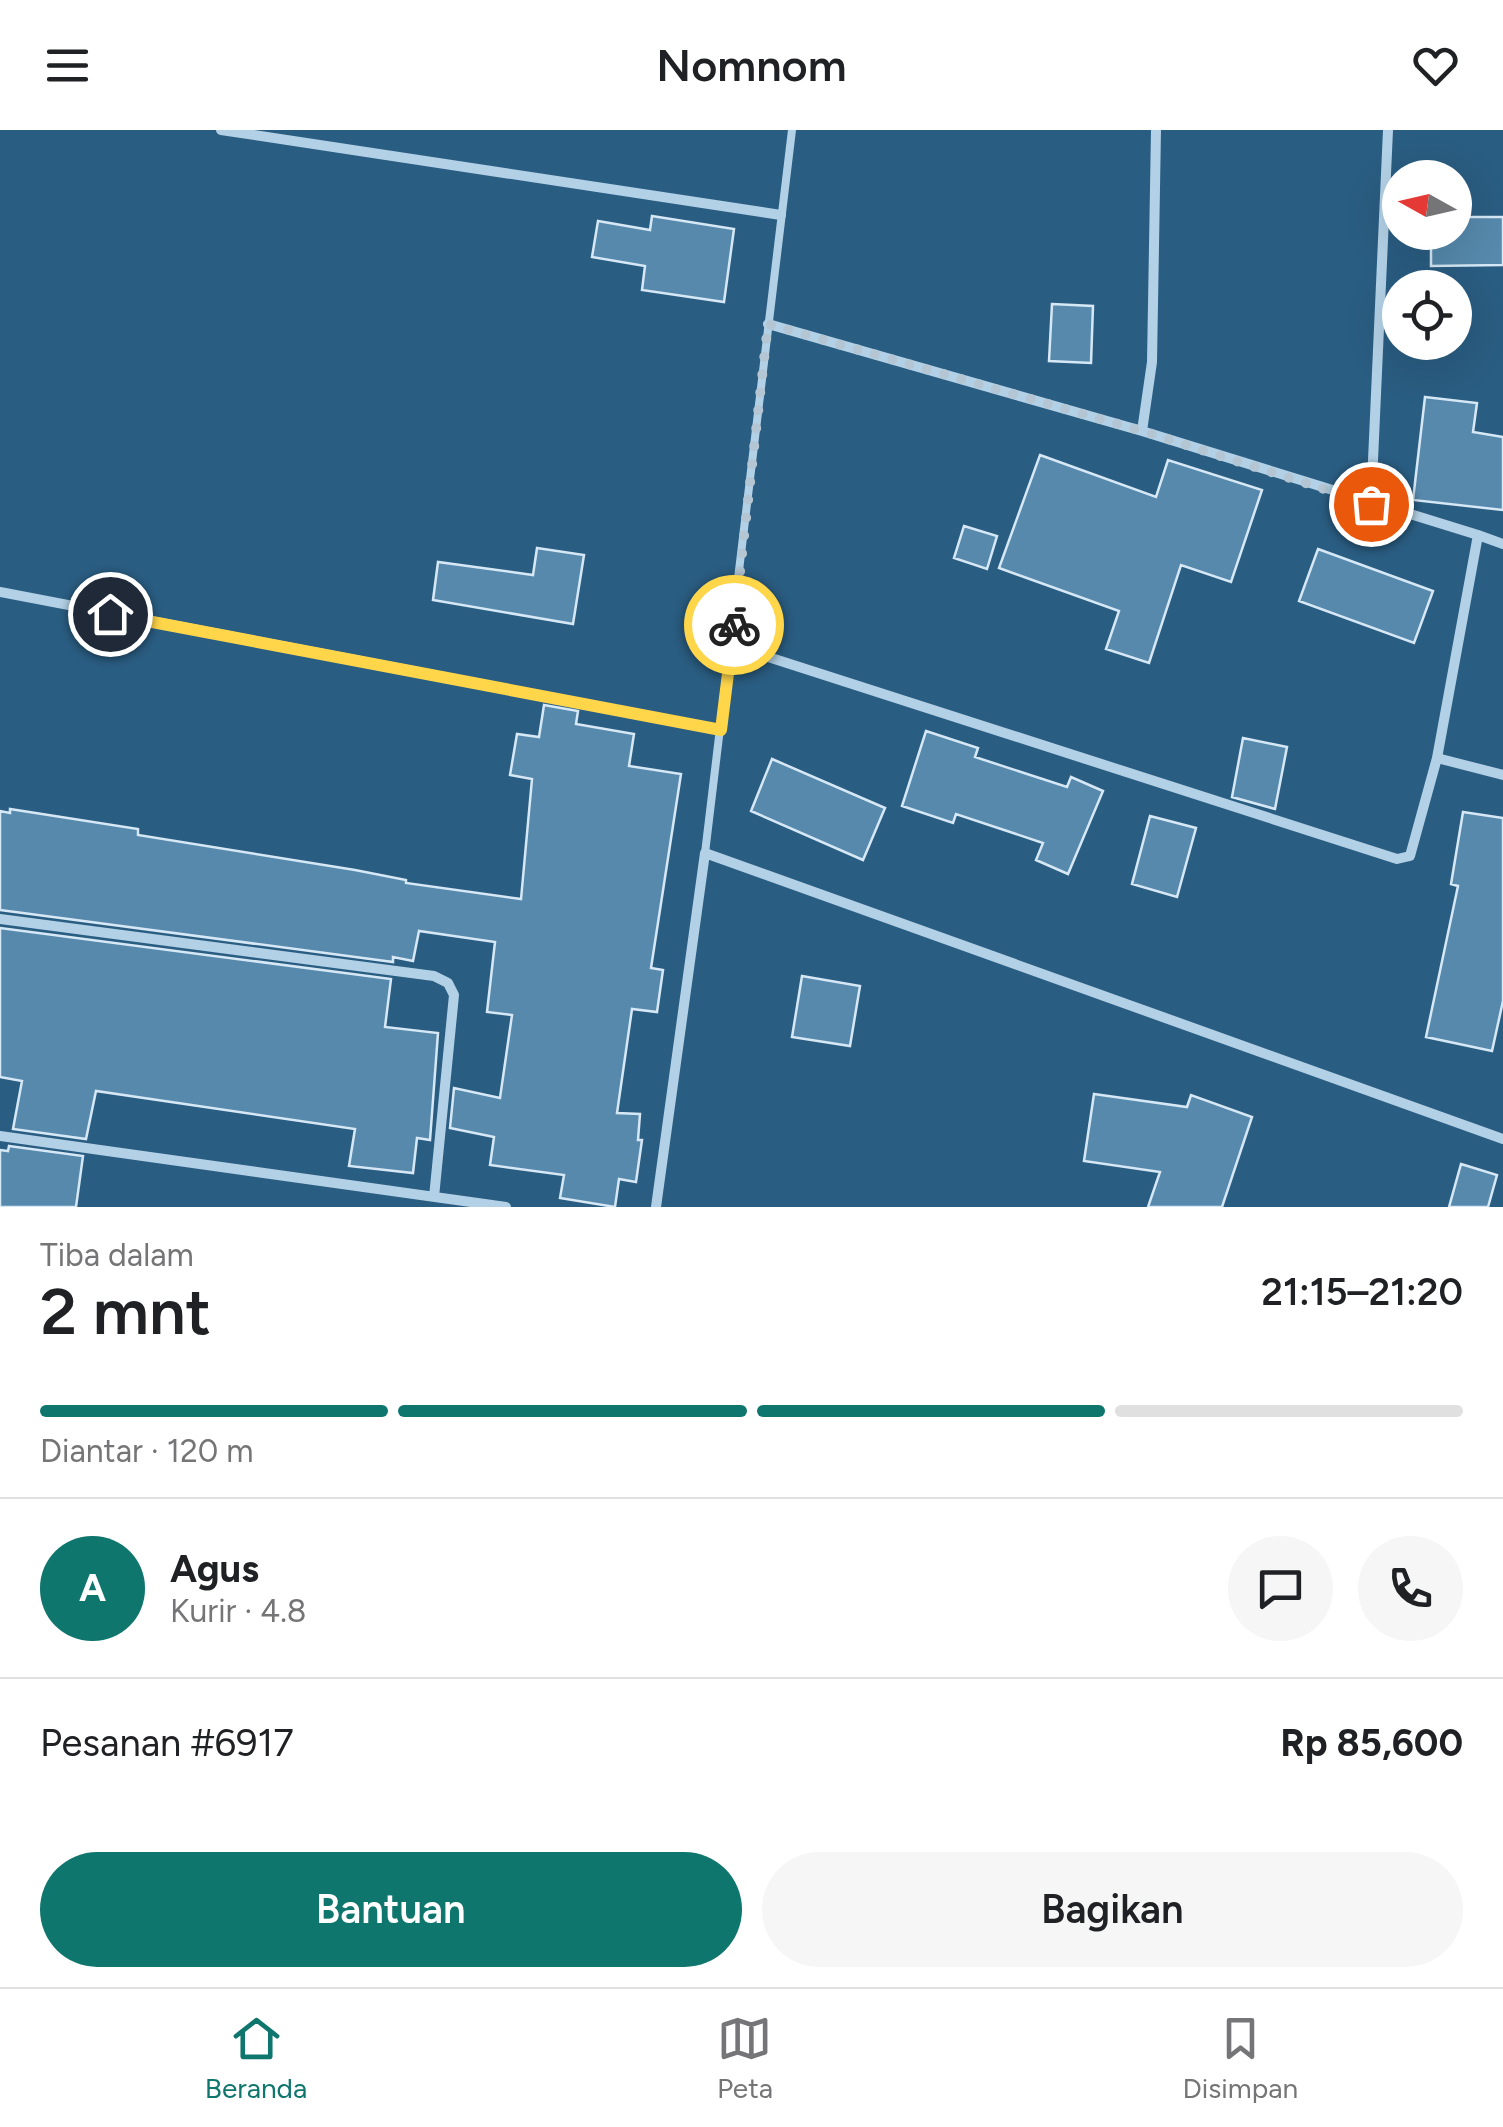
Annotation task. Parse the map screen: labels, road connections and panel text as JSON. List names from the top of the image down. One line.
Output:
{"north":"left","page":{"header":"Nomnom","heading":["2 mnt","Tiba dalam","21:15–21:20"],"panel":["Agus","Kurir · 4.8","Pesanan #6917","Rp 85,600"],"bar":"Diantar · 120 m","round":"A","buttons":["Bantuan","Bagikan"],"tabs":["Beranda","Peta","Disimpan"]}}
